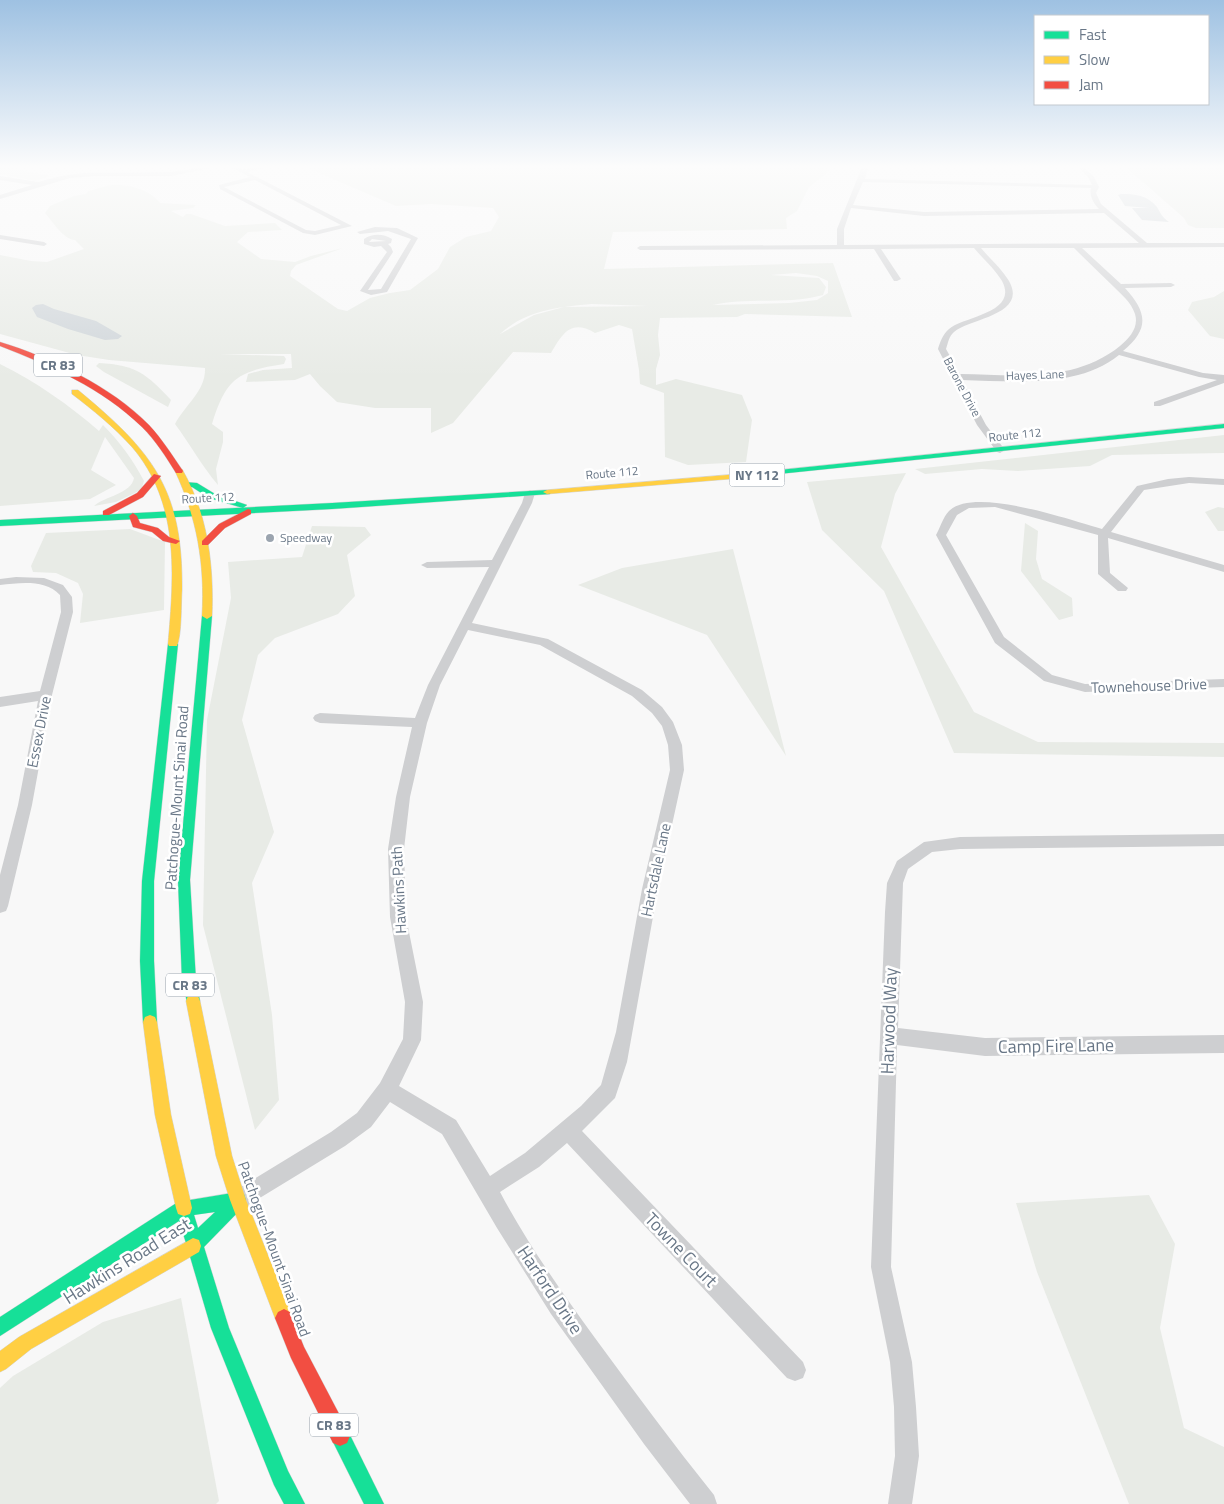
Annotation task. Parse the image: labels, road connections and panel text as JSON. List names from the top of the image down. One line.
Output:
{"streets":{"main road":["CR 83","Route 112","NY 112","Patchogue-Mount Sinai Road","Hawkins Road East"],"street":["Hayes Lane","Barone Drive","Townehouse Drive","Essex Drive","Hartsdale Lane","Hawkins Path","Harwood Way","Camp Fire Lane","Towne Court","Harford Drive"]},"crossings":[["Hayes Lane","Barone Drive"],["Barone Drive","Route 112"],["Route 112","Patchogue-Mount Sinai Road"],["Route 112","Hawkins Path"],["Patchogue-Mount Sinai Road","Hawkins Path"],["Patchogue-Mount Sinai Road","Hawkins Road East"],["Hartsdale Lane","Hawkins Path"],["Hartsdale Lane","Towne Court"],["Hartsdale Lane","Harford Drive"],["Hawkins Path","Hawkins Road East"],["Hawkins Path","Harford Drive"],["Harwood Way","Camp Fire Lane"]],"places":["Speedway"],"legend":["Fast","Slow","Jam"]}
